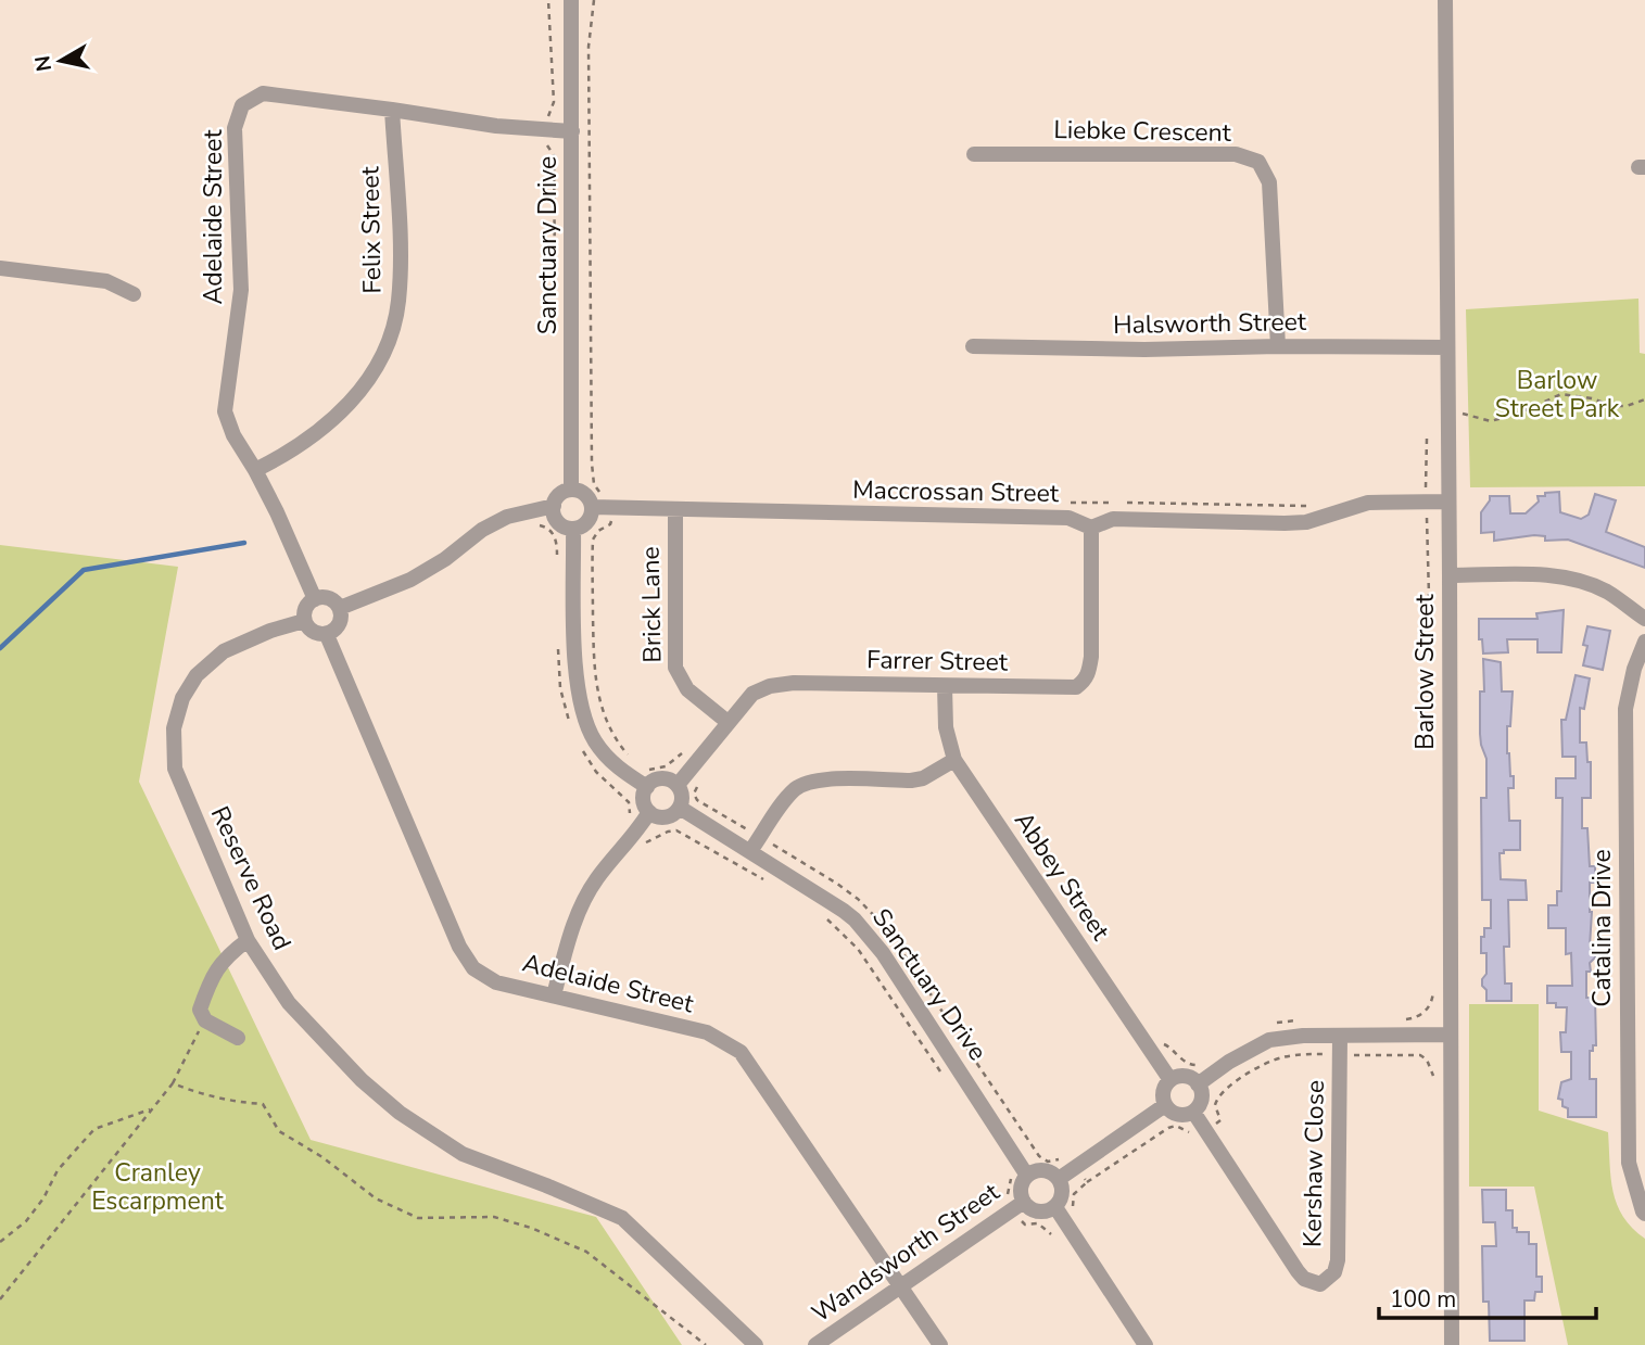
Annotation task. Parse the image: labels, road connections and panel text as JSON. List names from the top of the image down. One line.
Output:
{"streets":{"street":["Liebke Crescent","Adelaide Street","Felix Street","Sanctuary Drive","Halsworth Street","Maccrossan Street","Brick Lane","Farrer Street","Barlow Street","Abbey Street","Reserve Road","Catalina Drive","Kershaw Close","Wandsworth Street"]},"crossings":[["Liebke Crescent","Halsworth Street"],["Adelaide Street","Felix Street"],["Adelaide Street","Sanctuary Drive"],["Adelaide Street","Reserve Road"],["Adelaide Street","Wandsworth Street"],["Sanctuary Drive","Maccrossan Street"],["Sanctuary Drive","Farrer Street"],["Sanctuary Drive","Wandsworth Street"],["Halsworth Street","Barlow Street"],["Maccrossan Street","Brick Lane"],["Maccrossan Street","Farrer Street"],["Maccrossan Street","Barlow Street"],["Brick Lane","Farrer Street"],["Farrer Street","Abbey Street"]],"parks":["Barlow Street Park","Cranley Escarpment"],"scale_bar":"100 m","north":"left"}
